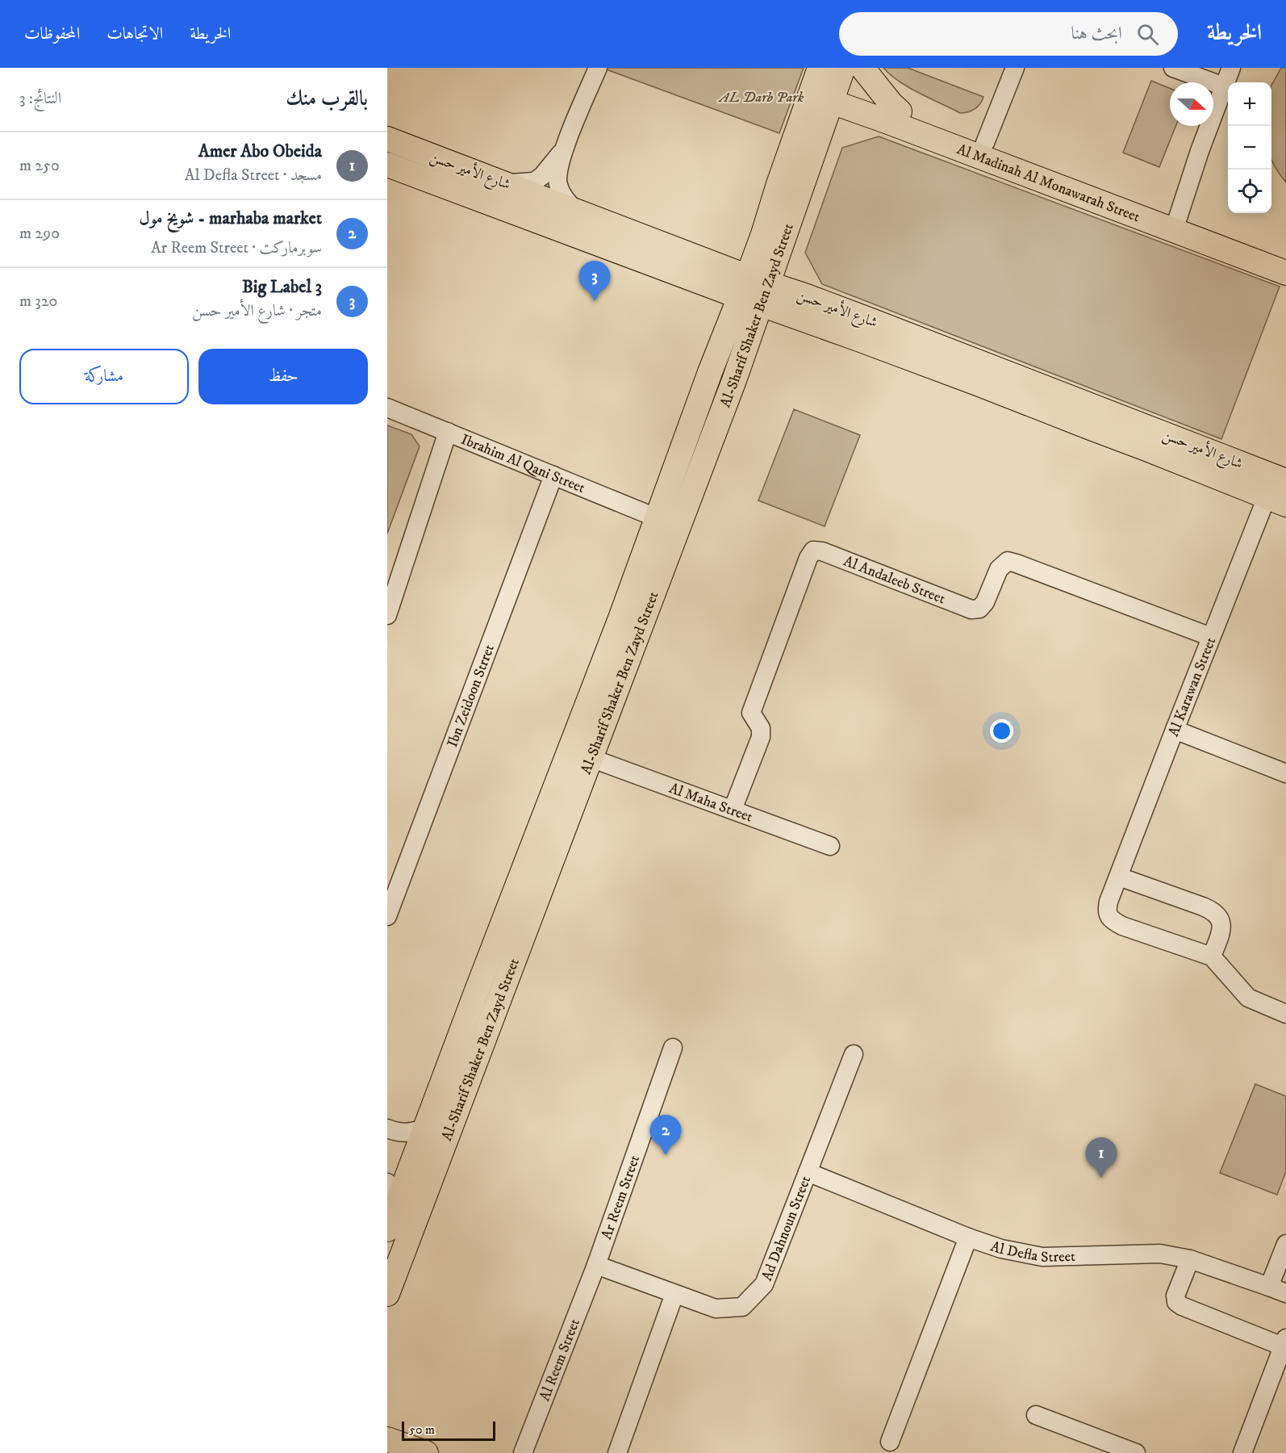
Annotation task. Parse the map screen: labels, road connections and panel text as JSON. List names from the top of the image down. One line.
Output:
{"streets":{"main road":["شارع الأمير حسن","Al Madinah Al Monawarah Street","Al-Sharif Shaker Ben Zayd Street"],"street":["Ibrahim Al Qani Street","Al Andaleeb Street","Al Karawan Street","Ibn Zeidoon Strret","Al Maha Street","Ar Reem Street","Ad Dahnoun Street","Al Defla Street","Al Reem Street"]},"crossings":[["شارع الأمير حسن","Al-Sharif Shaker Ben Zayd Street"],["شارع الأمير حسن","Al Karawan Street"],["Al Madinah Al Monawarah Street","Al-Sharif Shaker Ben Zayd Street"],["Al-Sharif Shaker Ben Zayd Street","Ibrahim Al Qani Street"],["Al-Sharif Shaker Ben Zayd Street","Al Maha Street"],["Ibrahim Al Qani Street","Ibn Zeidoon Strret"],["Al Andaleeb Street","Al Karawan Street"],["Al Andaleeb Street","Al Maha Street"],["Ar Reem Street","Ad Dahnoun Street"],["Ar Reem Street","Al Reem Street"],["Ad Dahnoun Street","Al Defla Street"],["Ad Dahnoun Street","Al Reem Street"]],"parks":["AL Darb Park"],"scale_bar":"50 m","north":"right","page":{"header":"الخريطة","search":"ابحث هنا","nav":["الخريطة","الاتجاهات","المحفوظات"],"heading":["بالقرب منك","النتائج: 3"],"map_buttons":["+","−"],"list":[{"mark":"1","name":"Amer Abo Obeida","note":"مسجد · Al Defla Street","value":"250 m"},{"mark":"2","name":"marhaba market - شويخ مول","note":"سوبرماركت · Ar Reem Street","value":"290 m"},{"mark":"3","name":"Big Label 3","note":"متجر · شارع الأمير حسن","value":"320 m"}],"pins":["3","2","1"],"buttons":["حفظ","مشاركة"],"scale":"50 m"}}
